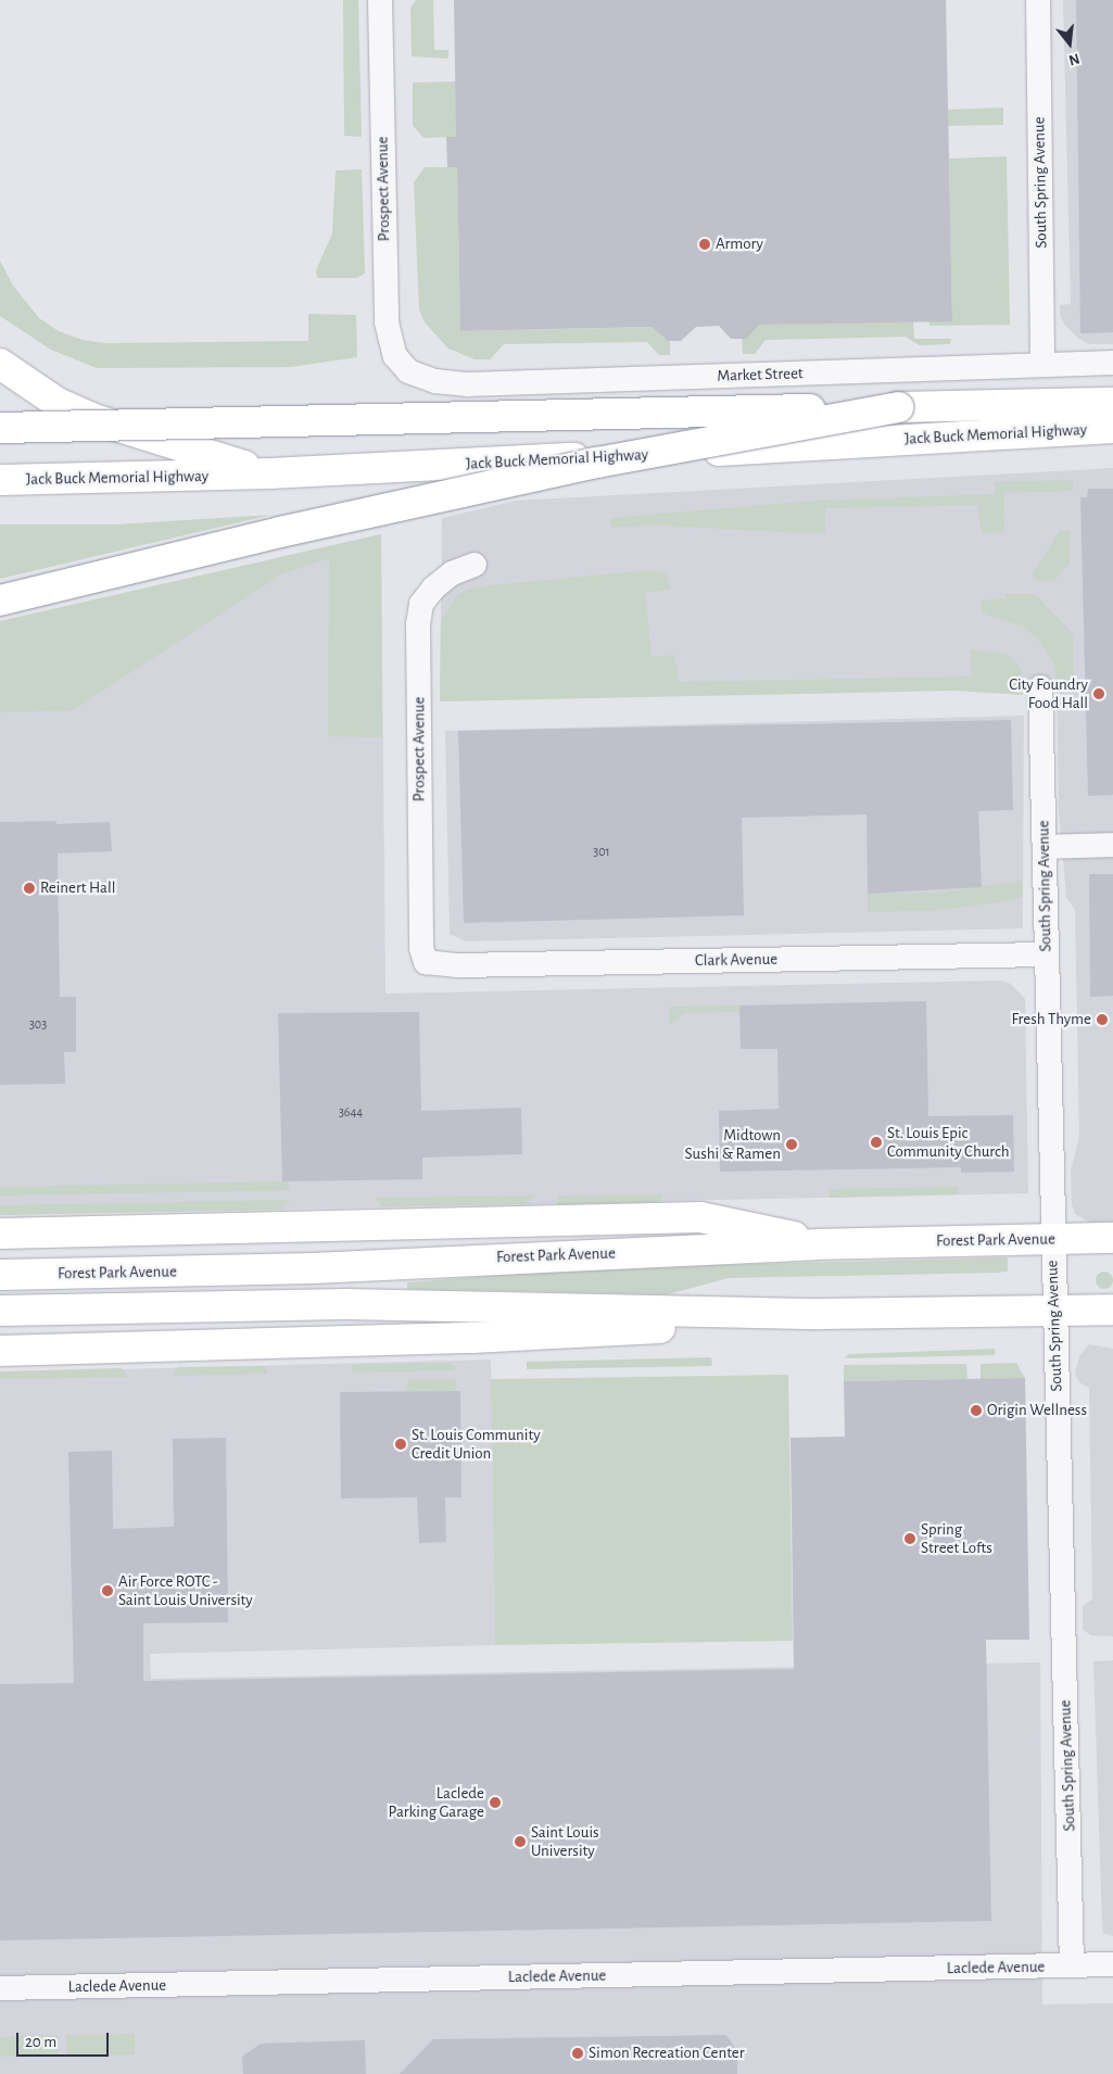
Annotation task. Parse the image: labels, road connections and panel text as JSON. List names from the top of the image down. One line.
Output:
{"streets":{"main road":["Jack Buck Memorial Highway","Forest Park Avenue"],"street":["South Spring Avenue","Prospect Avenue","Market Street","Clark Avenue","Laclede Avenue"]},"crossings":[["South Spring Avenue","Market Street"],["South Spring Avenue","Clark Avenue"],["South Spring Avenue","Forest Park Avenue"],["South Spring Avenue","Laclede Avenue"],["Prospect Avenue","Market Street"],["Prospect Avenue","Clark Avenue"]],"places":["Armory","City Foundry Food Hall","Reinert Hall","Fresh Thyme","St. Louis Epic Community Church","Midtown Sushi & Ramen","Origin Wellness","St. Louis Community Credit Union","Spring Street Lofts","Air Force ROTC - Saint Louis University","Laclede Parking Garage","Saint Louis University","Simon Recreation Center"],"house_numbers":["301","303","3644"],"scale_bar":"20 m","north":"bottom"}
